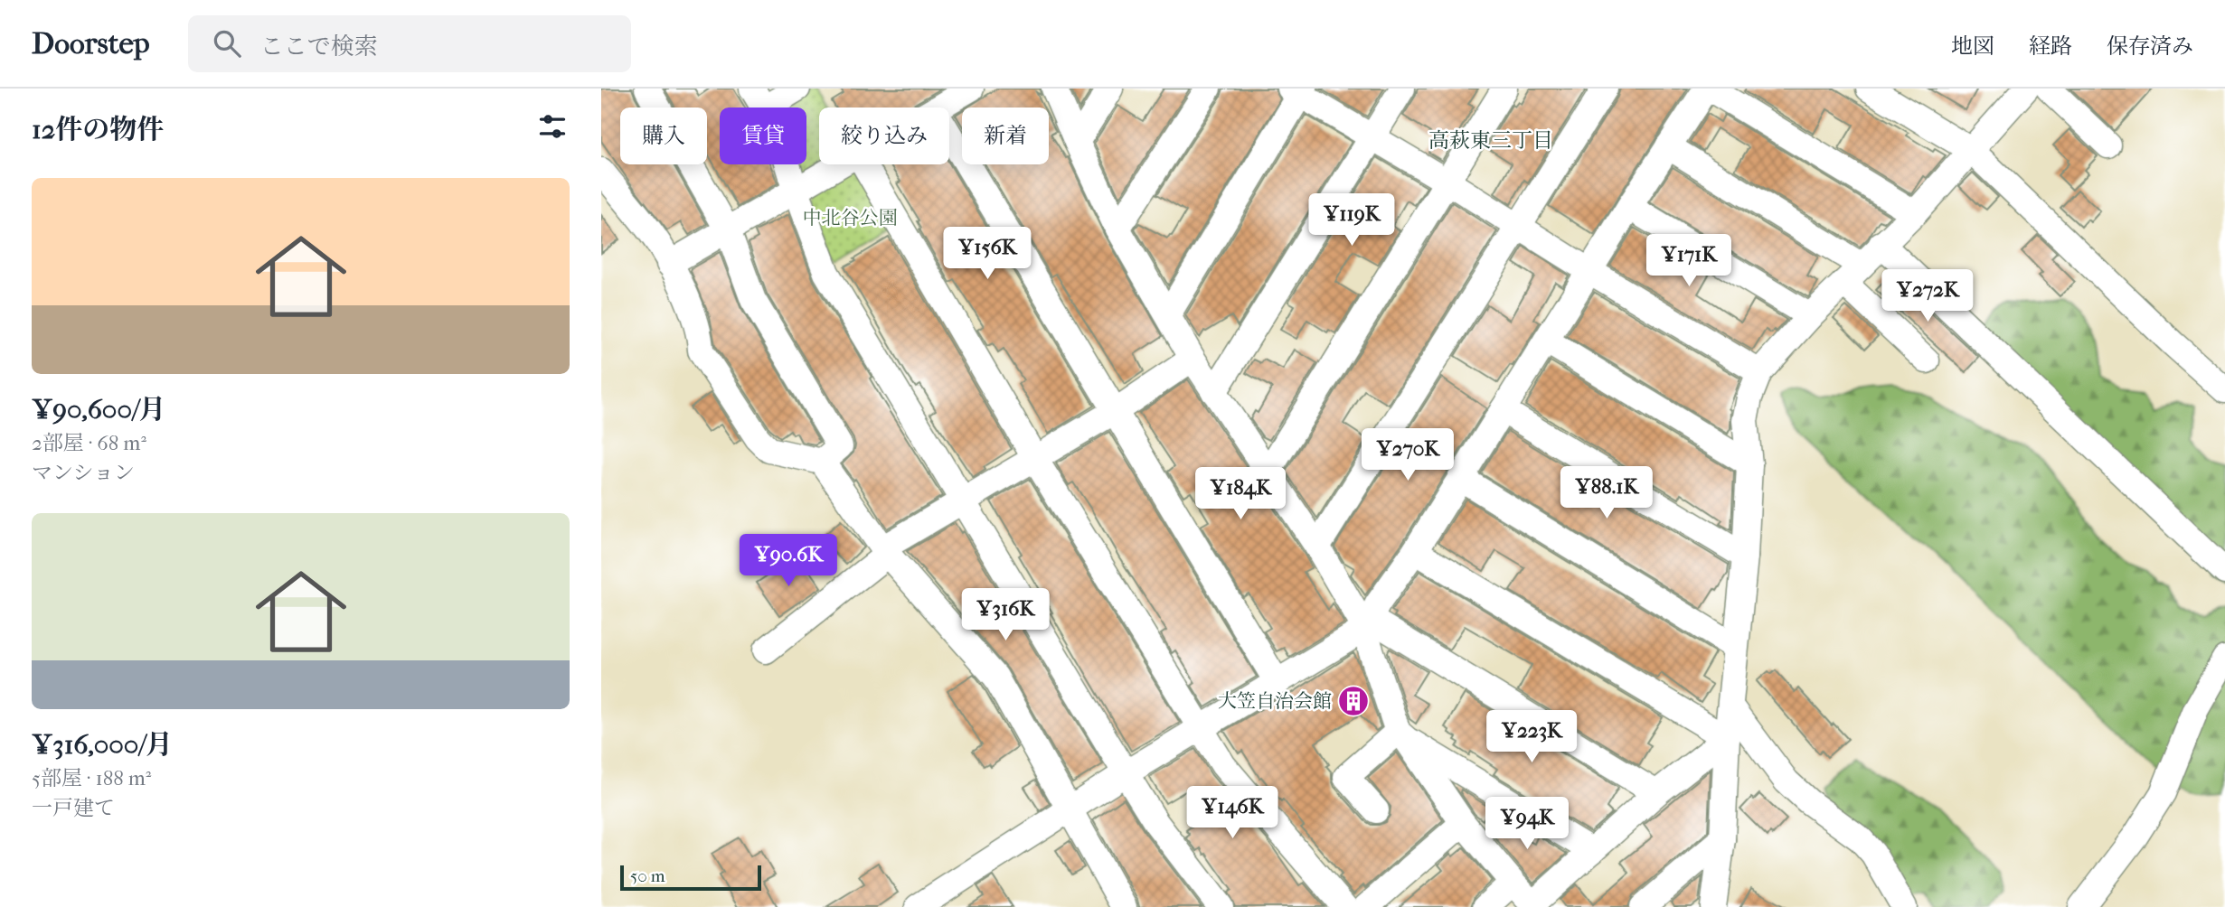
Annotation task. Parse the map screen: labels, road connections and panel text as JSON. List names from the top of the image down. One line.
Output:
{"districts":["高萩東三丁目"],"parks":["中北谷公園"],"places":{"building":["大笠自治会館"]},"scale_bar":"50 m","page":{"header":"Doorstep","search":"ここで検索","nav":["地図","経路","保存済み"],"heading":"12件の物件","chip":["購入","賃貸","絞り込み","新着"],"list":[{"name":"¥90,600/月","note":"2部屋 · 68 m² · マンション"},{"name":"¥316,000/月","note":"5部屋 · 188 m² · 一戸建て"}],"price":["¥119K","¥156K","¥171K","¥272K","¥270K","¥88.1K","¥184K","¥90.6K","¥316K","¥223K","¥146K","¥94K"],"scale":"50 m"}}
